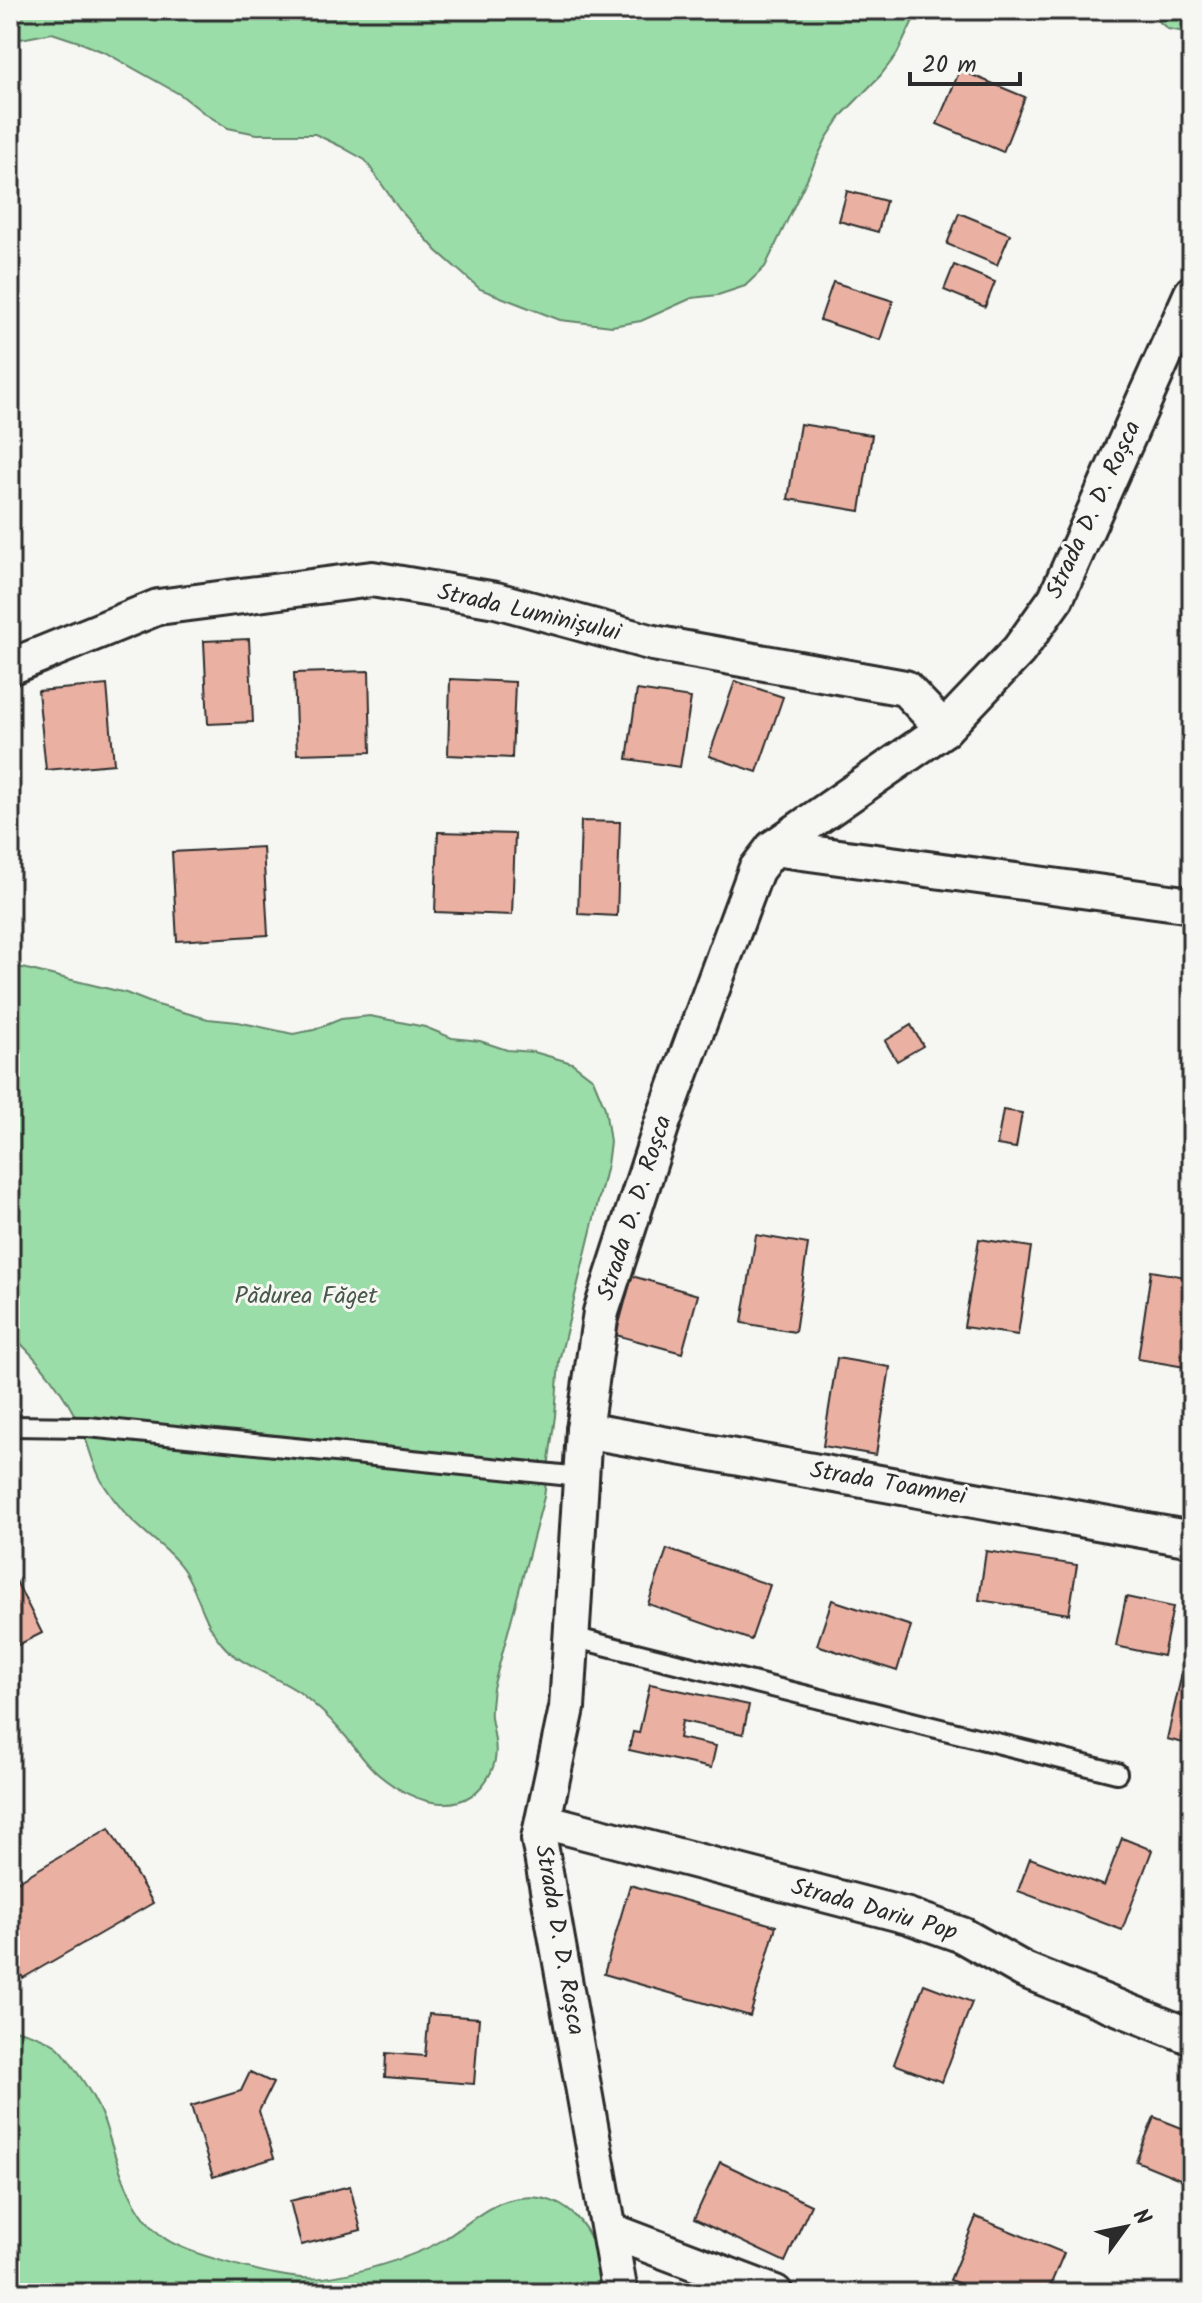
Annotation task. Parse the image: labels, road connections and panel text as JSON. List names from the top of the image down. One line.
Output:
{"streets":{"street":["Strada D. D. Roșca","Strada Luminișului","Strada Toamnei","Strada Dariu Pop"]},"crossings":[["Strada D. D. Roșca","Strada Luminișului"],["Strada D. D. Roșca","Strada Toamnei"],["Strada D. D. Roșca","Strada Dariu Pop"]],"parks":["Pădurea Făget"],"scale_bar":"20 m","north":"top right"}
